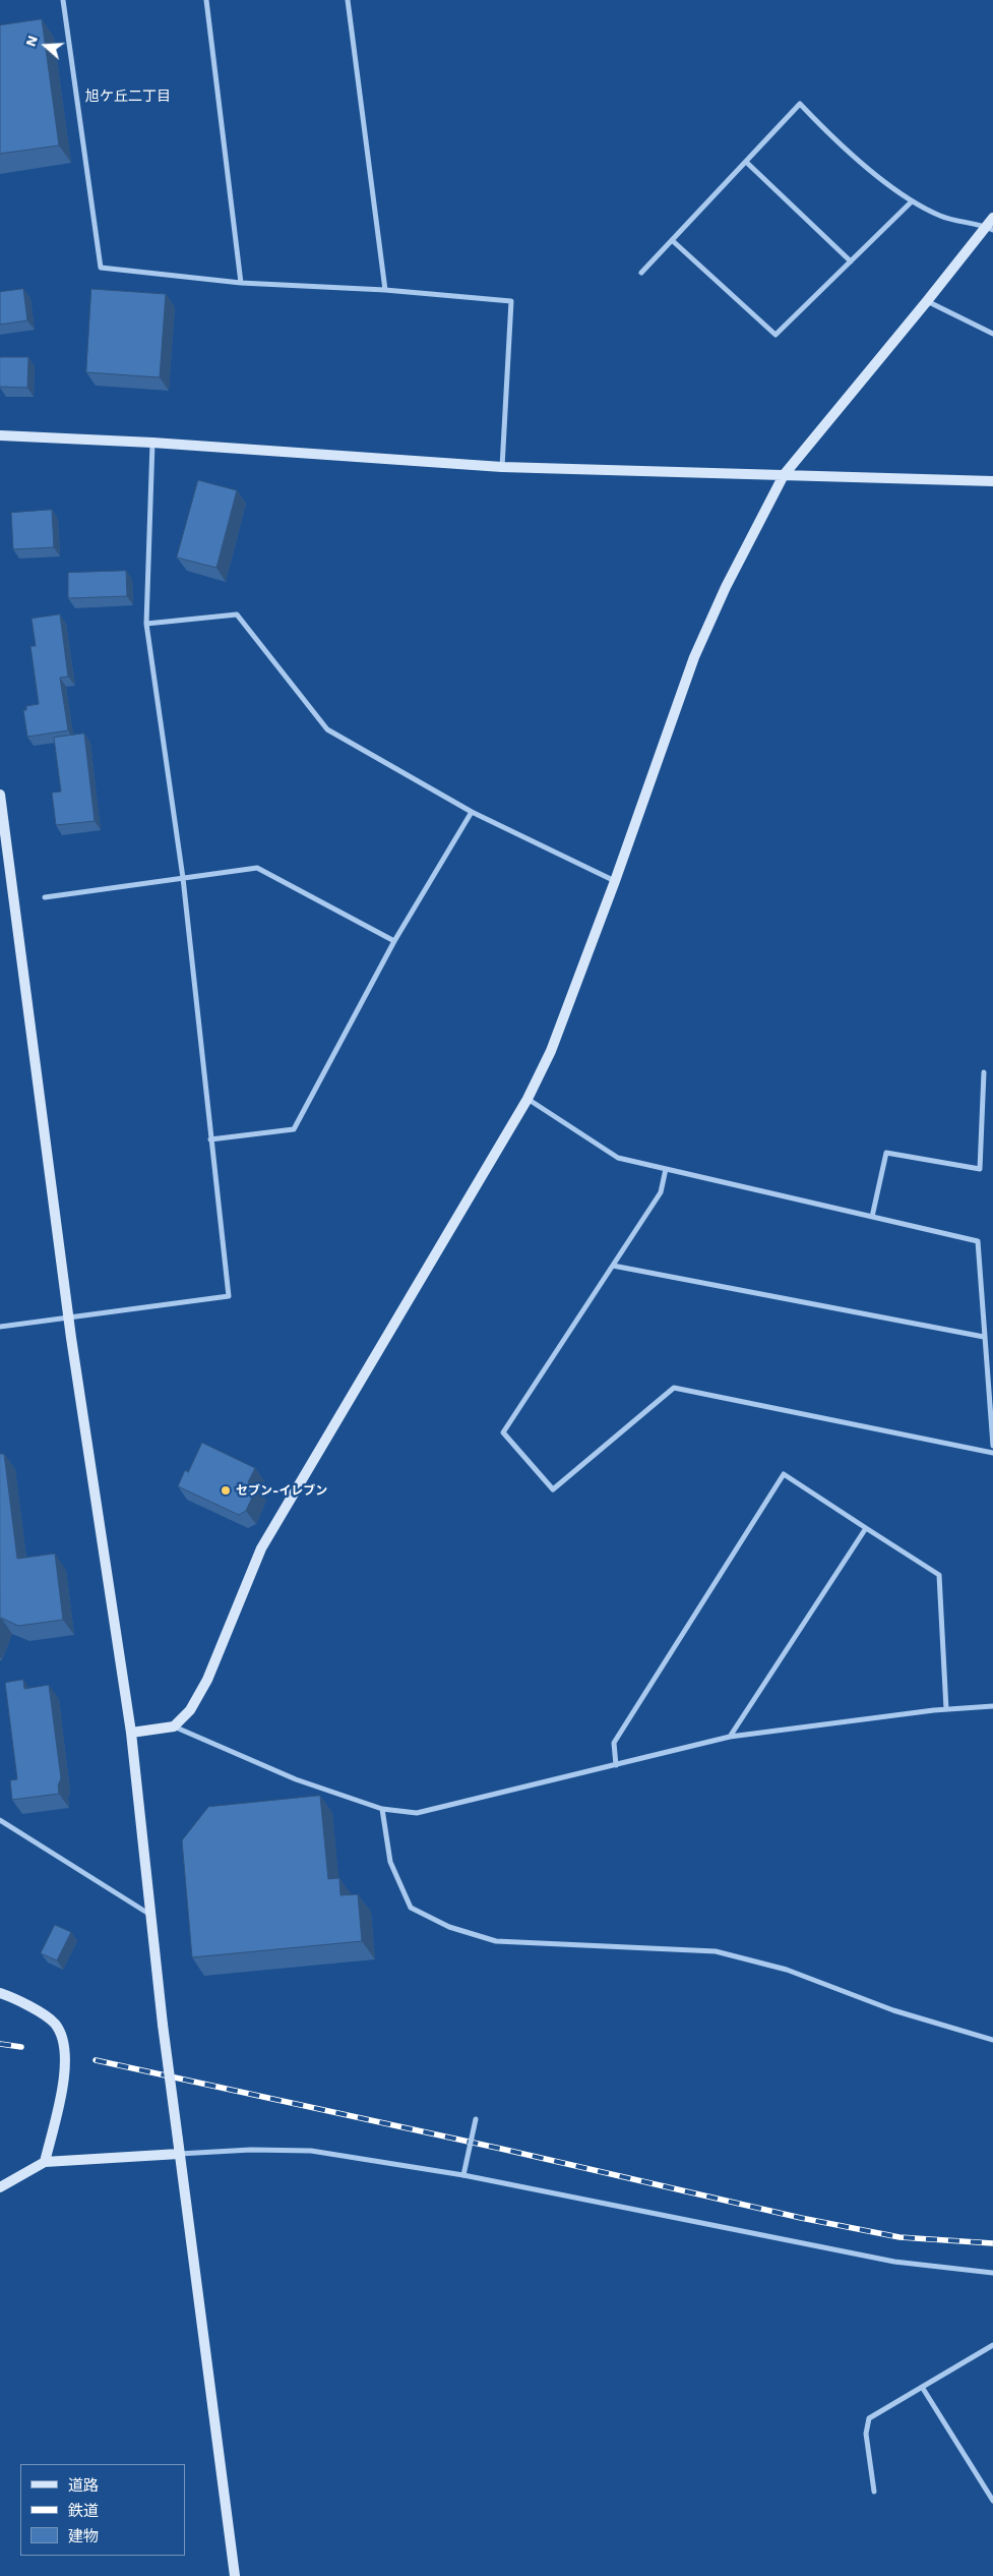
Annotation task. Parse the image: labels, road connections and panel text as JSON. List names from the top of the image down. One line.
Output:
{"districts":["旭ケ丘二丁目"],"places":["セブン-イレブン"],"legend":["道路","鉄道","建物"],"north":"left"}
